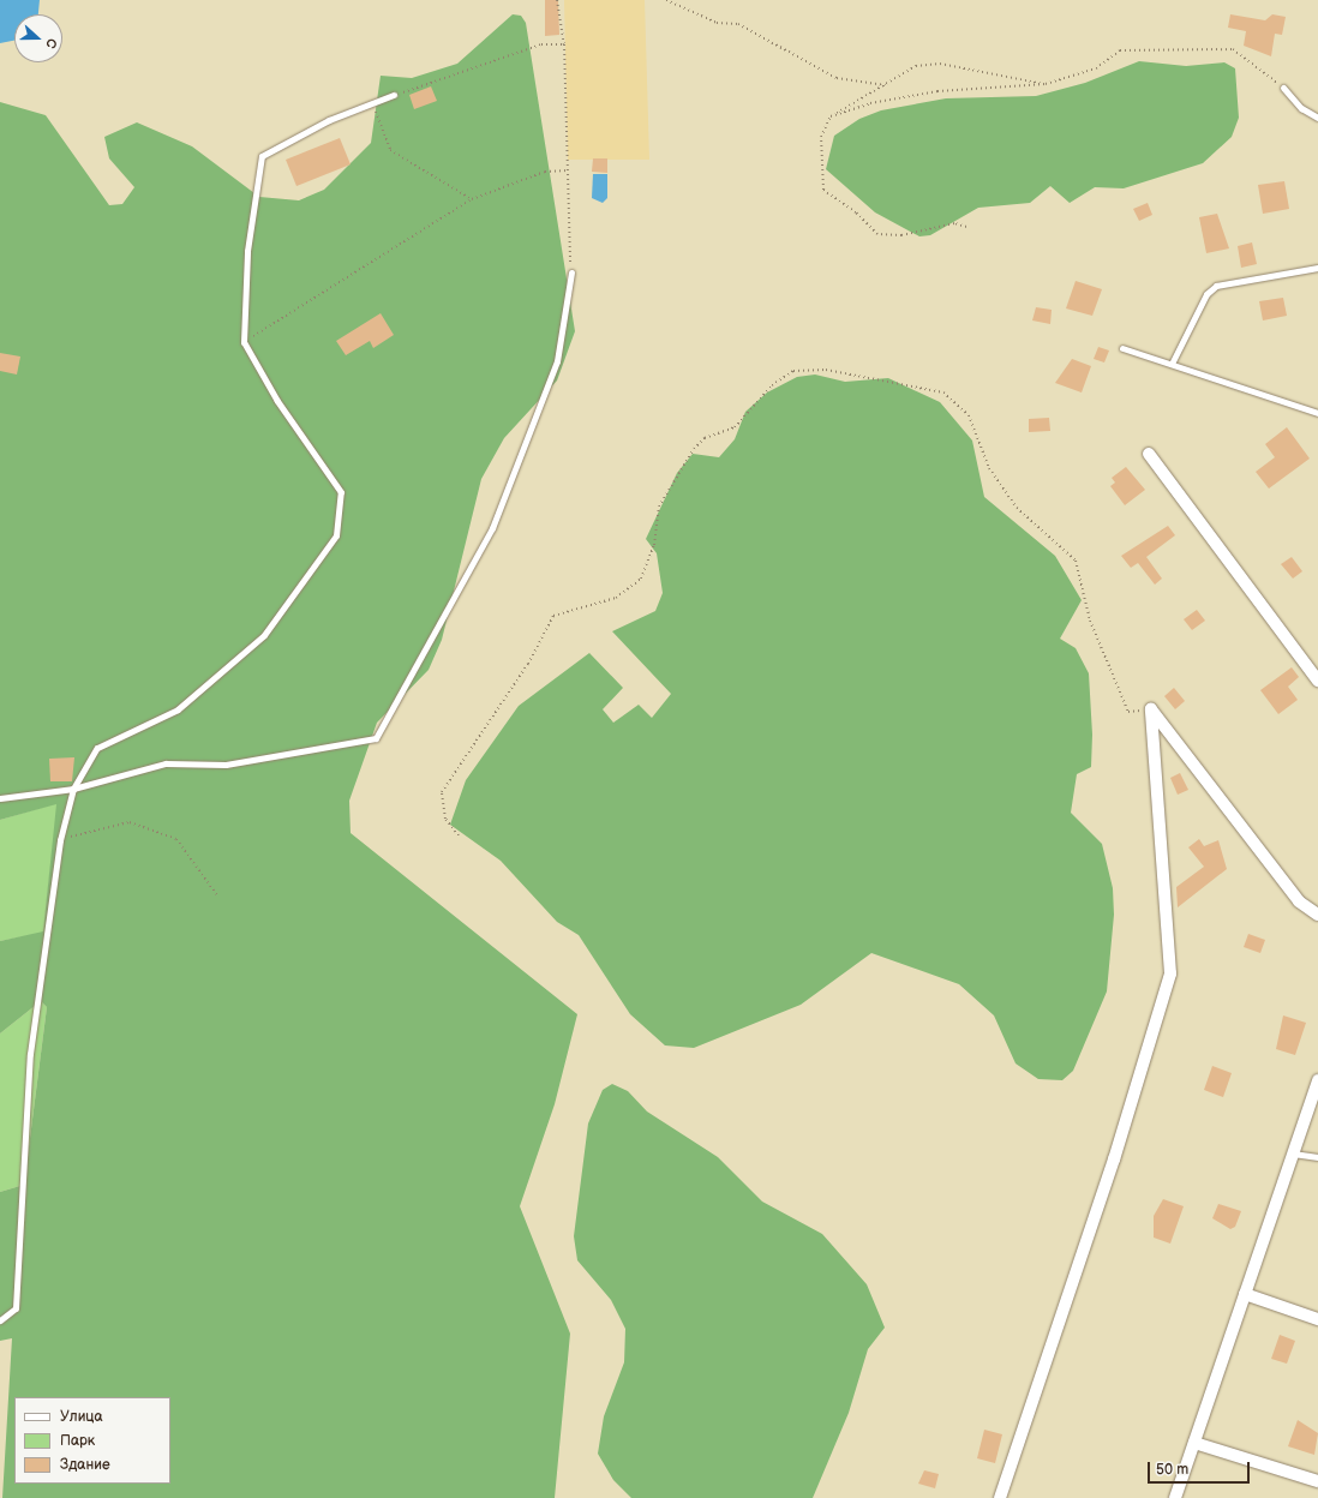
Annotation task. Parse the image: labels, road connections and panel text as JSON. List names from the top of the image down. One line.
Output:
{"legend":["Улица","Парк","Здание"],"scale_bar":"50 m","north":"right"}
